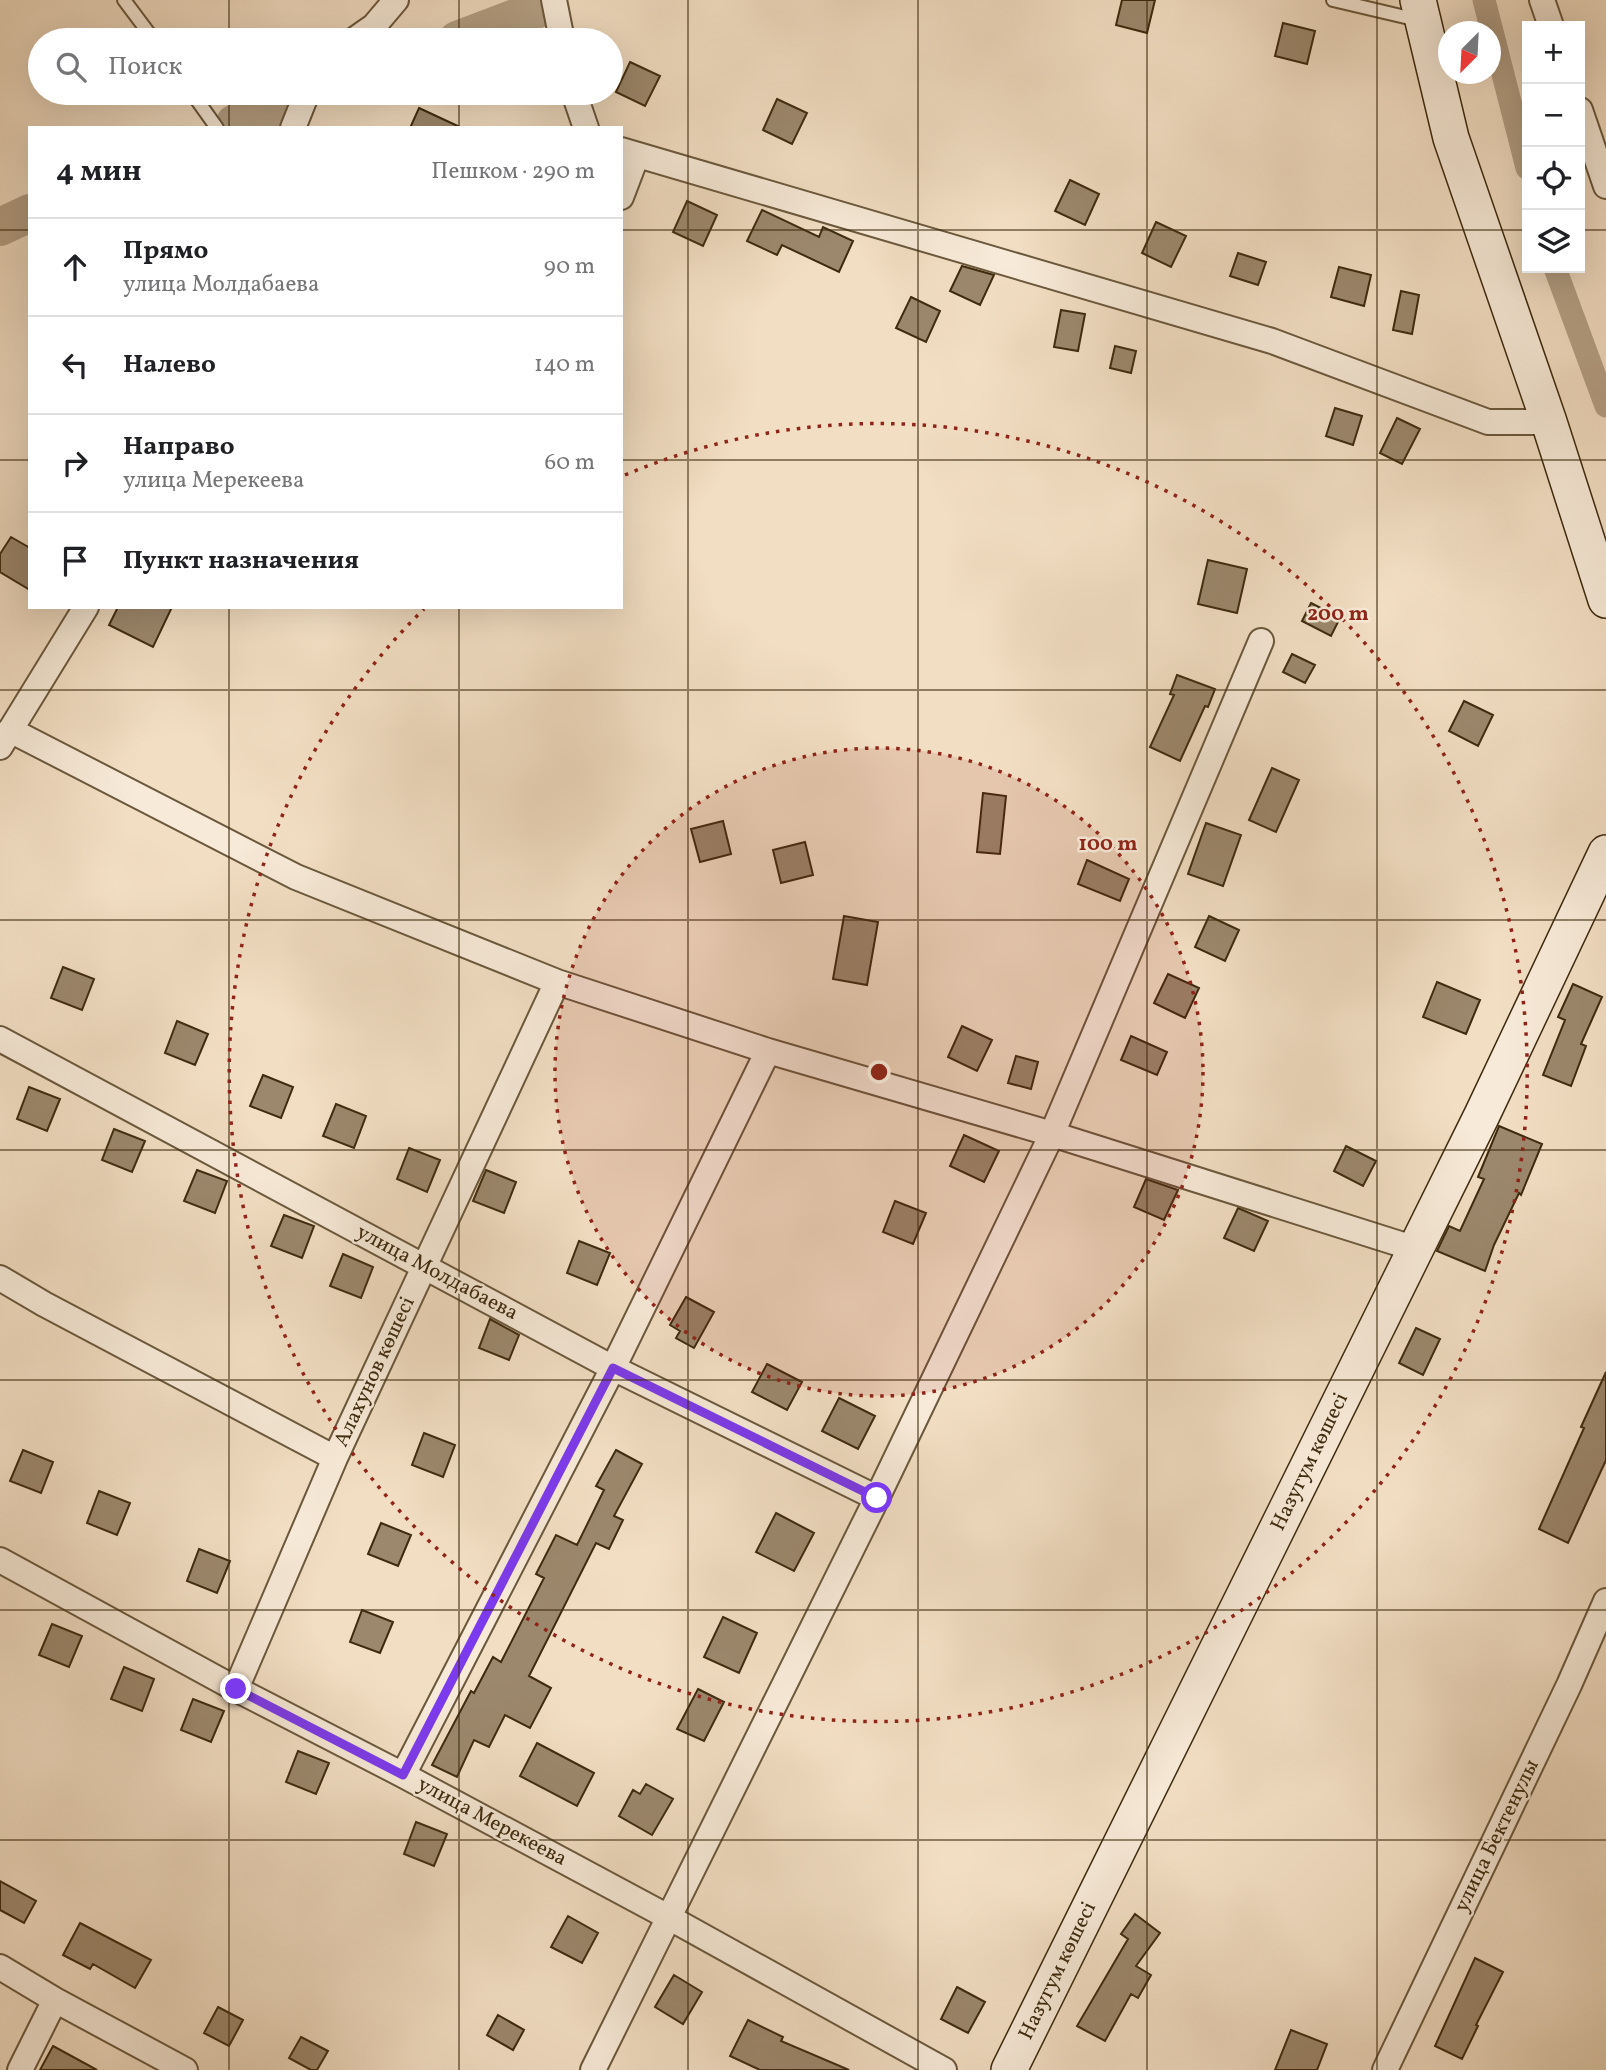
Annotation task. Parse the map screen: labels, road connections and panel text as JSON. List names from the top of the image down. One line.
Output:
{"streets":{"street":["улица Молдабаева","Алахунов көшесі","Назугум көшесі","улица Мерекеева","улица Бектенулы"]},"crossings":[["улица Молдабаева","Алахунов көшесі"],["Алахунов көшесі","улица Мерекеева"]],"north":"bottom left","page":{"map_buttons":["+","−"],"search":"Поиск","heading":["4 мин","Пешком · 290 m"],"list":[["Прямо","улица Молдабаева","90 m"],["Налево","140 m"],["Направо","улица Мерекеева","60 m"],"Пункт назначения"]},"rings":["200 m","100 m"]}
